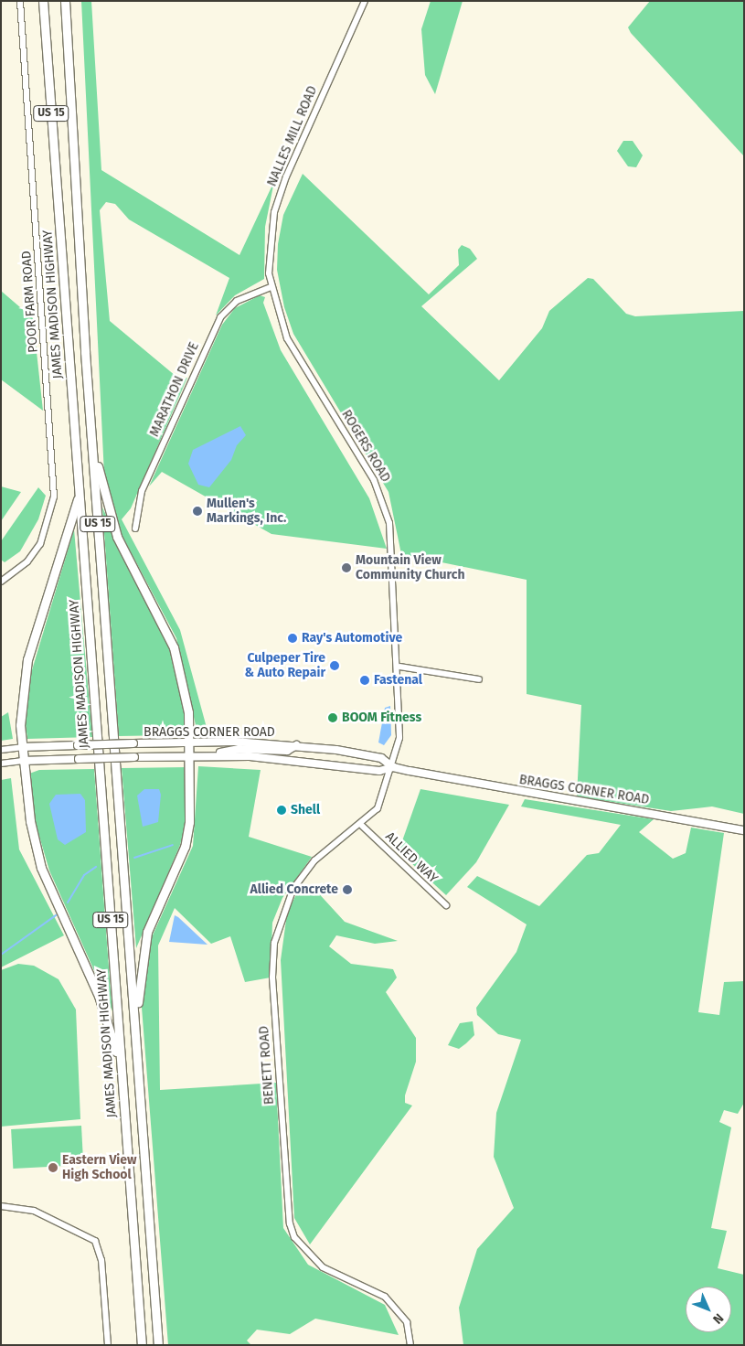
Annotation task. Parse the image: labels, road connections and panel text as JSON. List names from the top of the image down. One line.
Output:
{"streets":{"highway":["US 15","JAMES MADISON HIGHWAY"],"main road":["BRAGGS CORNER ROAD"],"street":["NALLES MILL ROAD","POOR FARM ROAD","MARATHON DRIVE","ROGERS ROAD","ALLIED WAY","BENETT ROAD"]},"crossings":[["NALLES MILL ROAD","MARATHON DRIVE"],["NALLES MILL ROAD","ROGERS ROAD"],["MARATHON DRIVE","ROGERS ROAD"],["ROGERS ROAD","BRAGGS CORNER ROAD"],["ROGERS ROAD","BENETT ROAD"],["BRAGGS CORNER ROAD","BENETT ROAD"],["ALLIED WAY","BENETT ROAD"]],"places":["Mullen's Markings, Inc.","Mountain View Community Church","Ray's Automotive","Culpeper Tire & Auto Repair","Fastenal","BOOM Fitness","Shell","Allied Concrete","Eastern View High School"],"north":"bottom right"}
